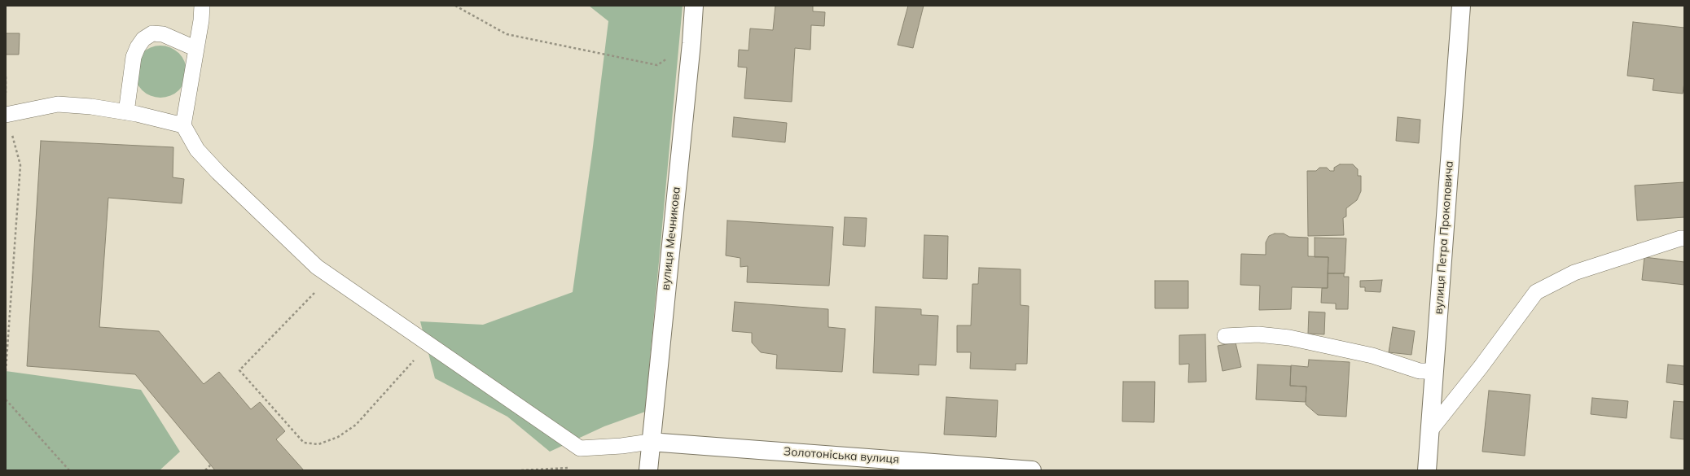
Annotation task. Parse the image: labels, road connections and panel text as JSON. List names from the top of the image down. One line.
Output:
{"streets":{"street":["вулиця Петра Прокоповича","вулиця Мечникова","Золотоніська вулиця"]},"crossings":[["вулиця Мечникова","Золотоніська вулиця"]]}
